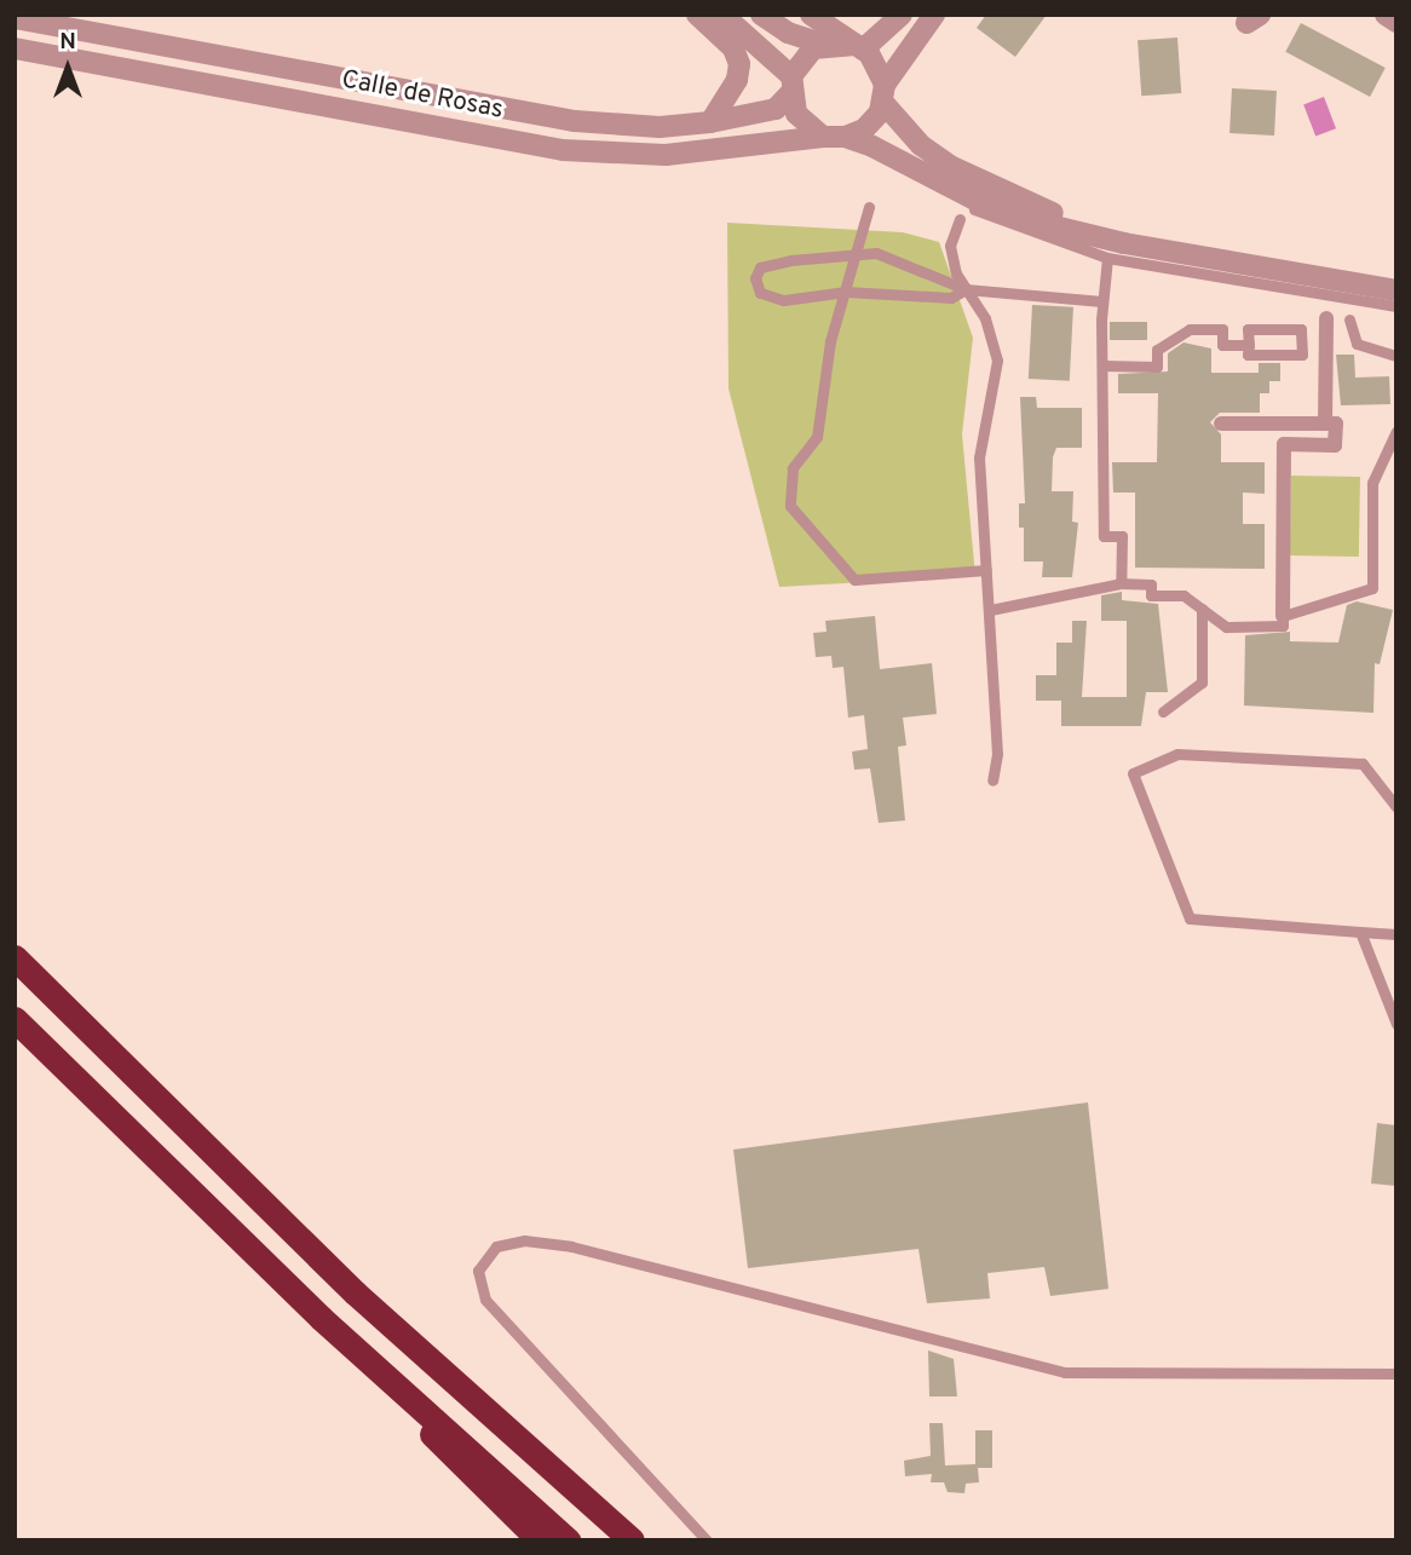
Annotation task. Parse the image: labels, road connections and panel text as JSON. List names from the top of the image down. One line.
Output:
{"streets":{"street":["Calle de Rosas"]},"north":"top"}
